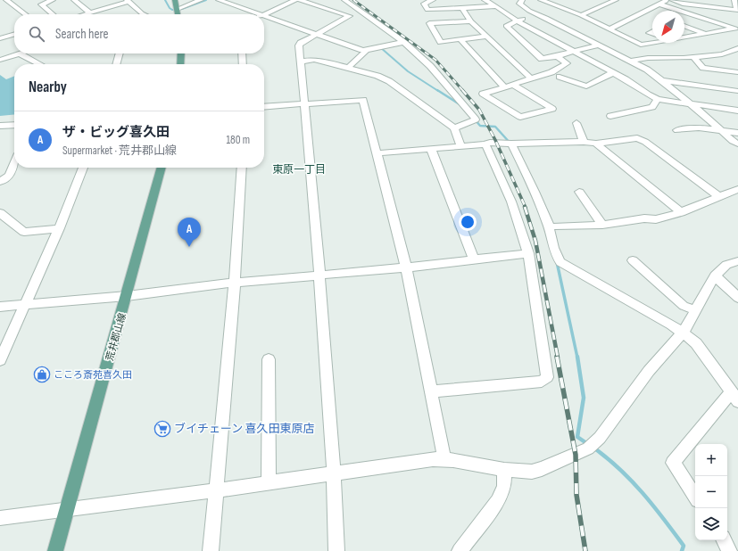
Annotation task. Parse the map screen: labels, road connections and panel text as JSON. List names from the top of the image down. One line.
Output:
{"streets":{"main road":["荒井郡山線"]},"districts":["東原一丁目"],"places":{"shop":["こころ斎苑喜久田"],"supermarket":["ブイチェーン 喜久田東原店"]},"north":"bottom left","page":{"search":"Search here","heading":"Nearby","list":[{"mark":"A","name":"ザ・ビッグ喜久田","note":"Supermarket · 荒井郡山線","value":"180 m"}],"pins":"A","map_buttons":["+","−"]}}
